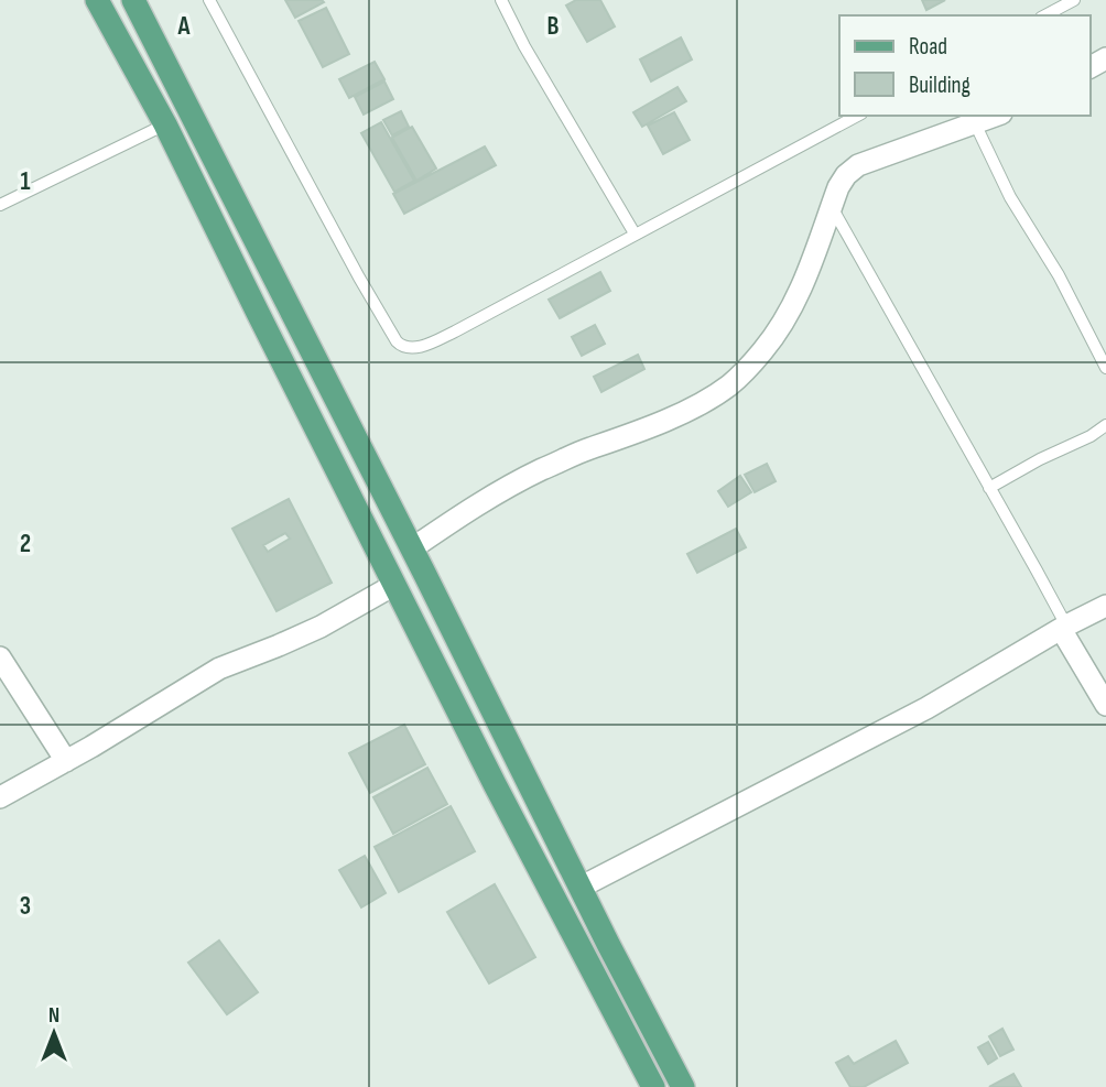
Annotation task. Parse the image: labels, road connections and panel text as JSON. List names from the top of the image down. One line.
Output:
{"legend":["Road","Building"],"north":"top","grid":{"columns":["A","B"],"rows":["1","2","3"]}}
